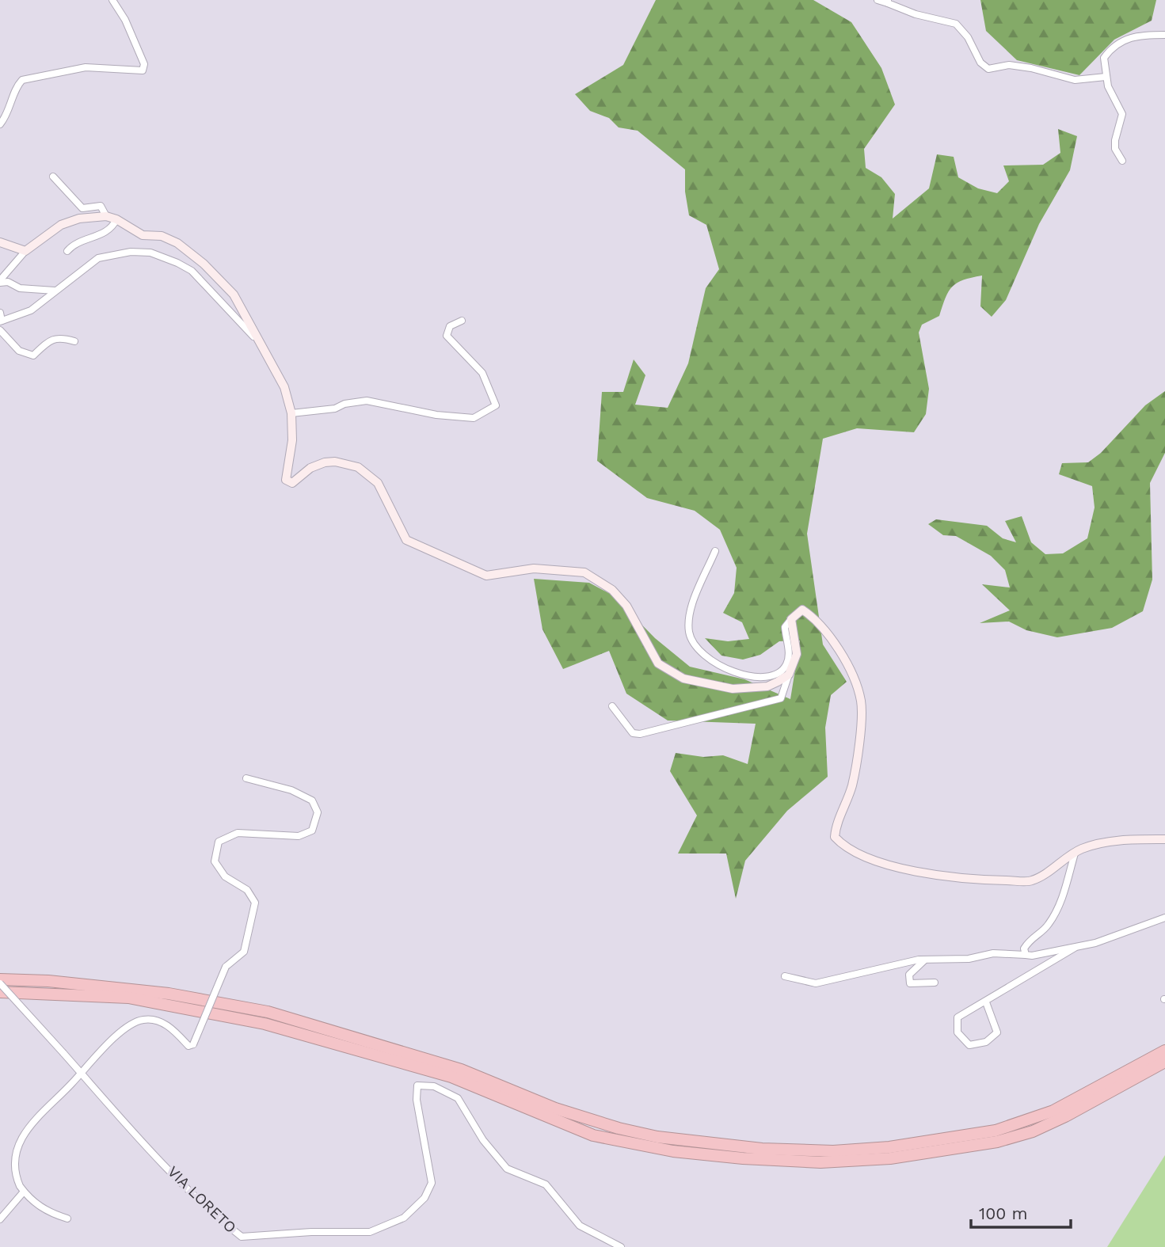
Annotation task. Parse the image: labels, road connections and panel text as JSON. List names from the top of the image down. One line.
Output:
{"streets":{"street":["VIA LORETO"]},"scale_bar":"100 m"}
